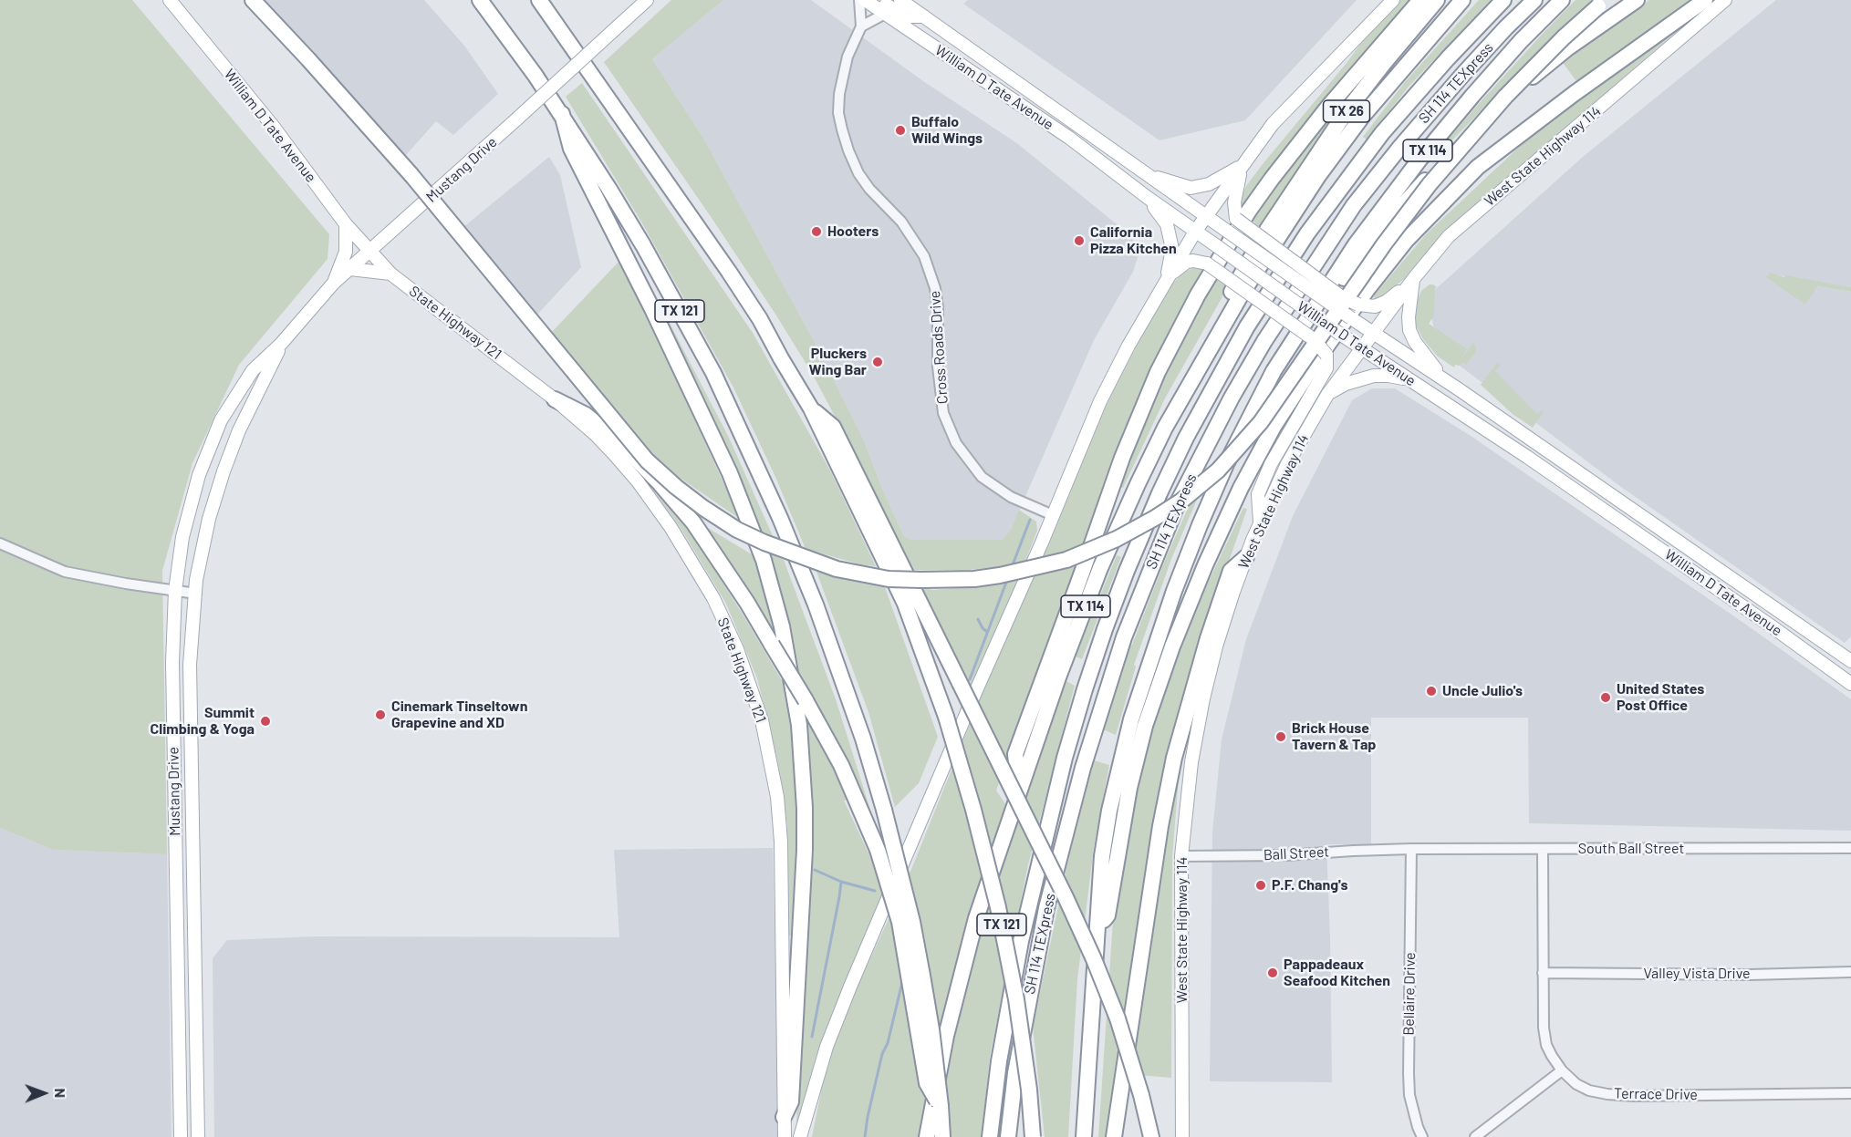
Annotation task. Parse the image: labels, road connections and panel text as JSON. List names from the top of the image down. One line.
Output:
{"streets":{"highway":["SH 114 TEXpress","TX 26","TX 114","TX 121"],"main road":["William D Tate Avenue","West State Highway 114","Mustang Drive","State Highway 121"],"street":["Cross Roads Drive","South Ball Street","Ball Street","Valley Vista Drive","Bellaire Drive","Terrace Drive"]},"crossings":[["William D Tate Avenue","West State Highway 114"],["William D Tate Avenue","Mustang Drive"],["William D Tate Avenue","State Highway 121"],["TX 26","TX 114"],["West State Highway 114","Ball Street"],["Mustang Drive","State Highway 121"],["South Ball Street","Ball Street"],["South Ball Street","Bellaire Drive"],["South Ball Street","Terrace Drive"],["Ball Street","Bellaire Drive"],["Valley Vista Drive","Terrace Drive"]],"places":["Buffalo Wild Wings","Hooters","California Pizza Kitchen","Pluckers Wing Bar","Uncle Julio's","United States Post Office","Cinemark Tinseltown Grapevine and XD","Summit Climbing & Yoga","Brick House Tavern & Tap","P.F. Chang's","Pappadeaux Seafood Kitchen"],"north":"right"}
